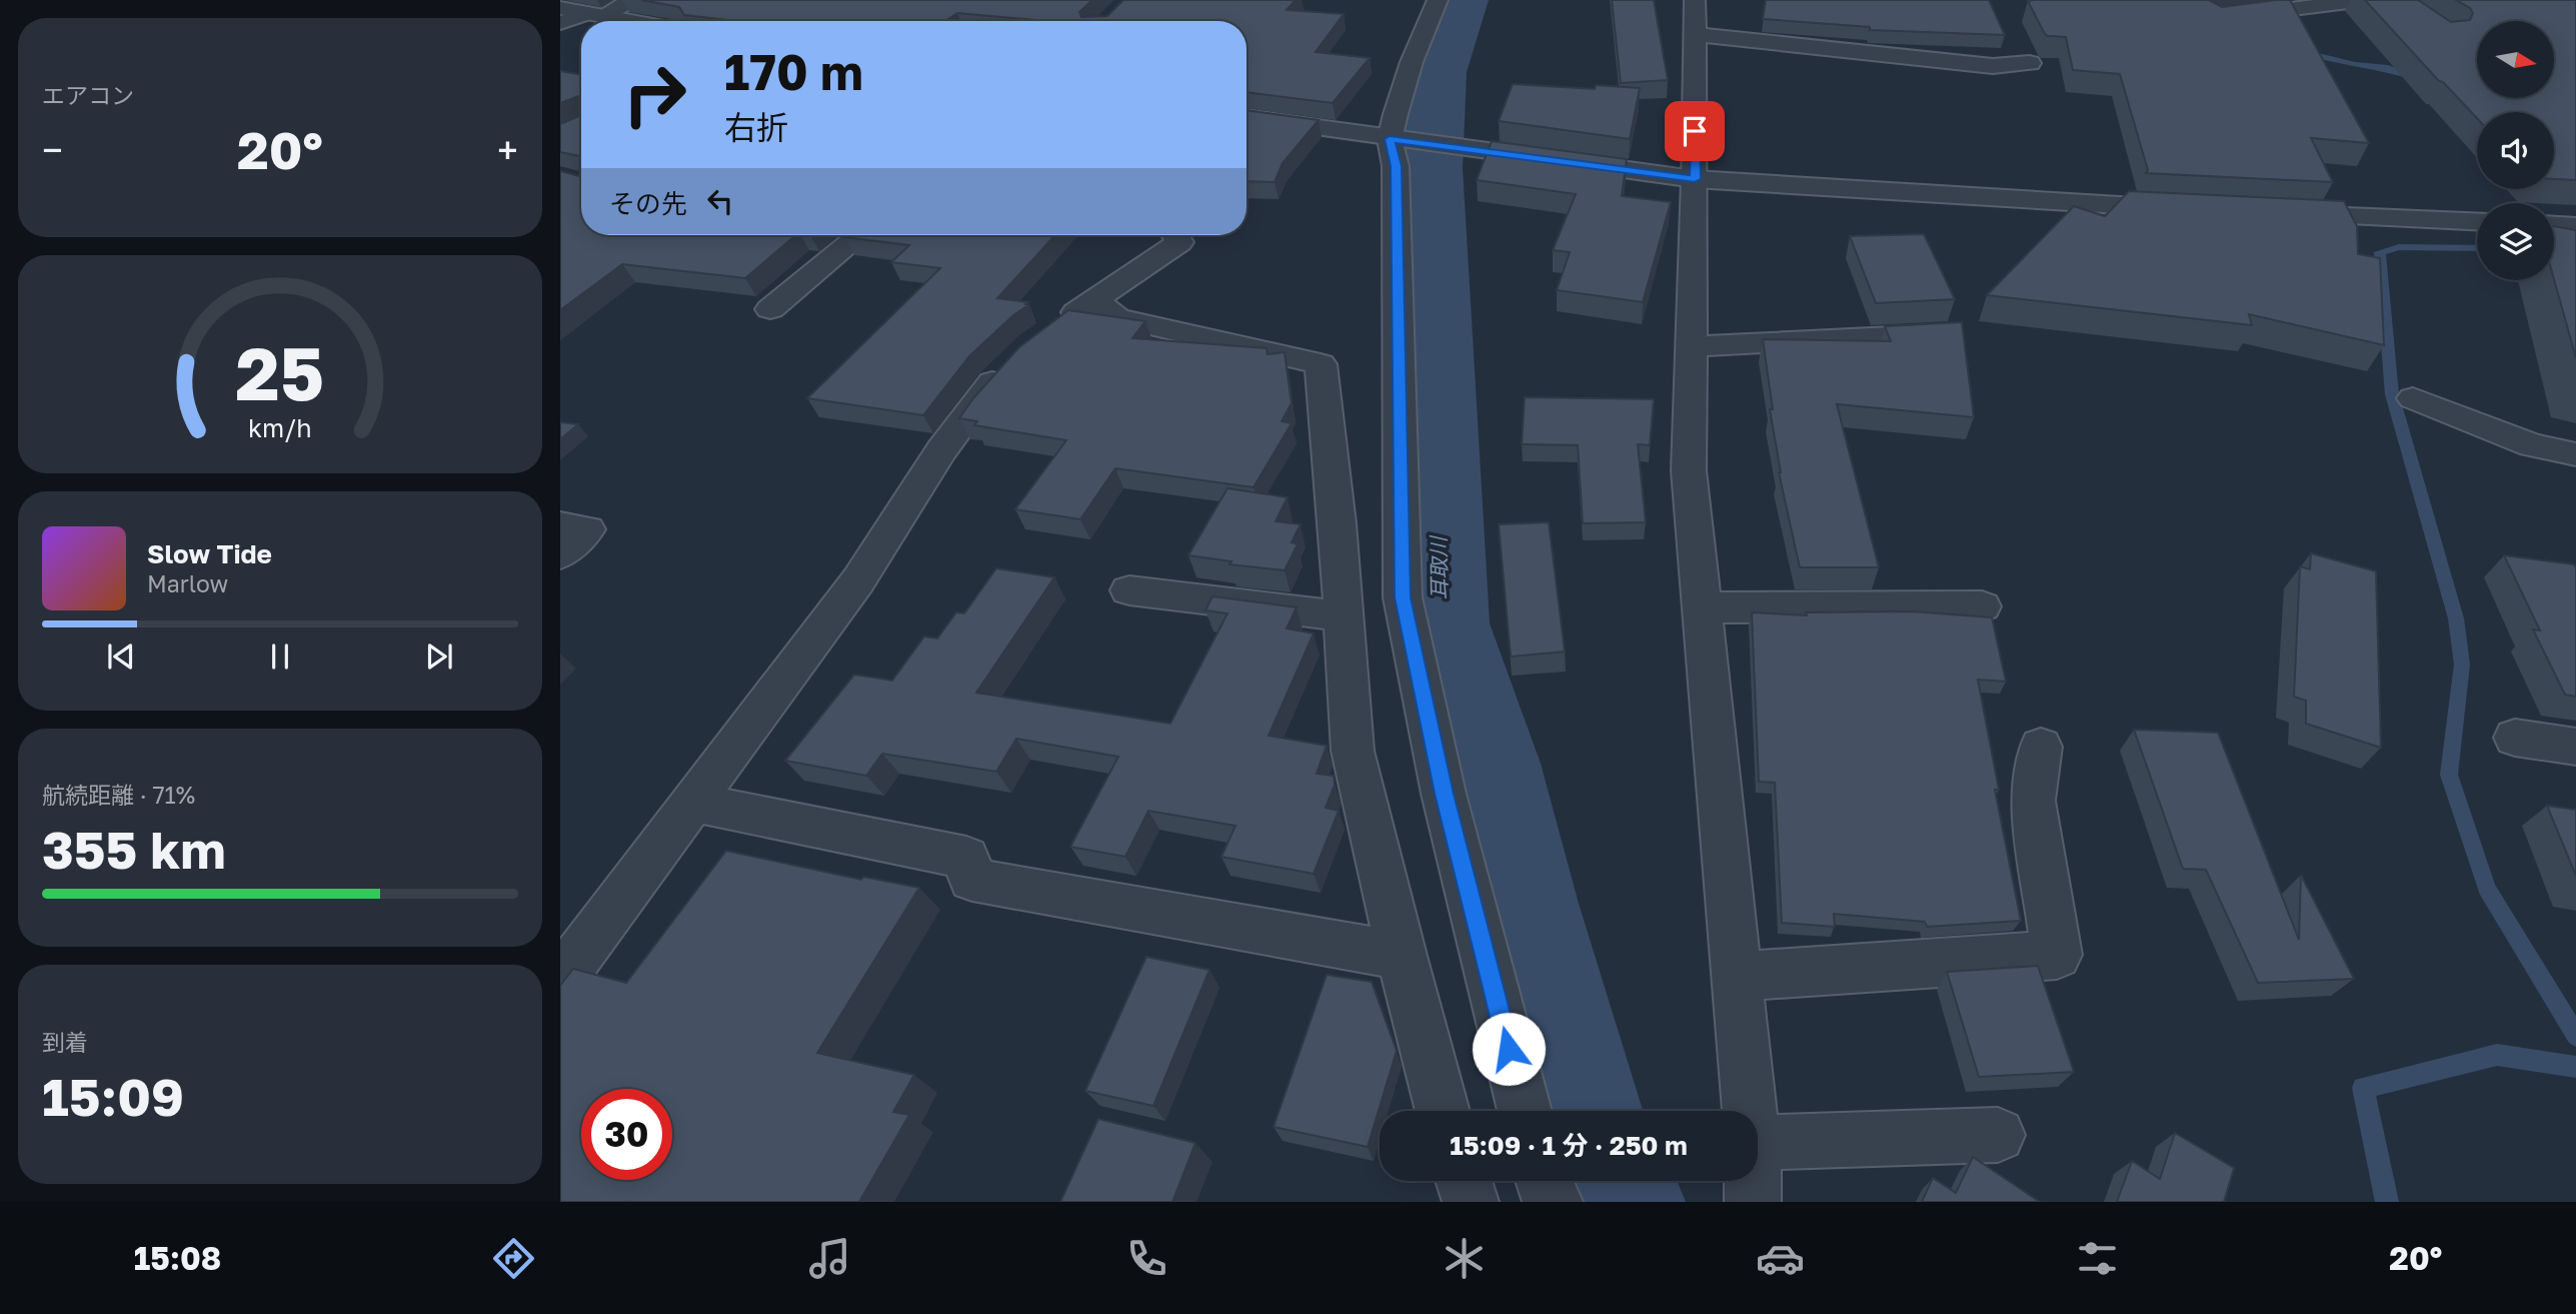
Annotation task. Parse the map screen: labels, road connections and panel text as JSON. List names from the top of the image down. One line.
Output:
{"water":["耳取川"],"north":"right","page":{"tile":["エアコン",["航続距離 · 71%","355 km"],["到着","15:09"]],"turn":["170 m","右折"],"heat":["−","20°","+"],"then":"その先","song":["Slow Tide","Marlow"],"limit":"30","trip":"15:09 · 1 分 · 250 m","tabs":["15:08","20°"],"gauge":["25","km/h"]}}
